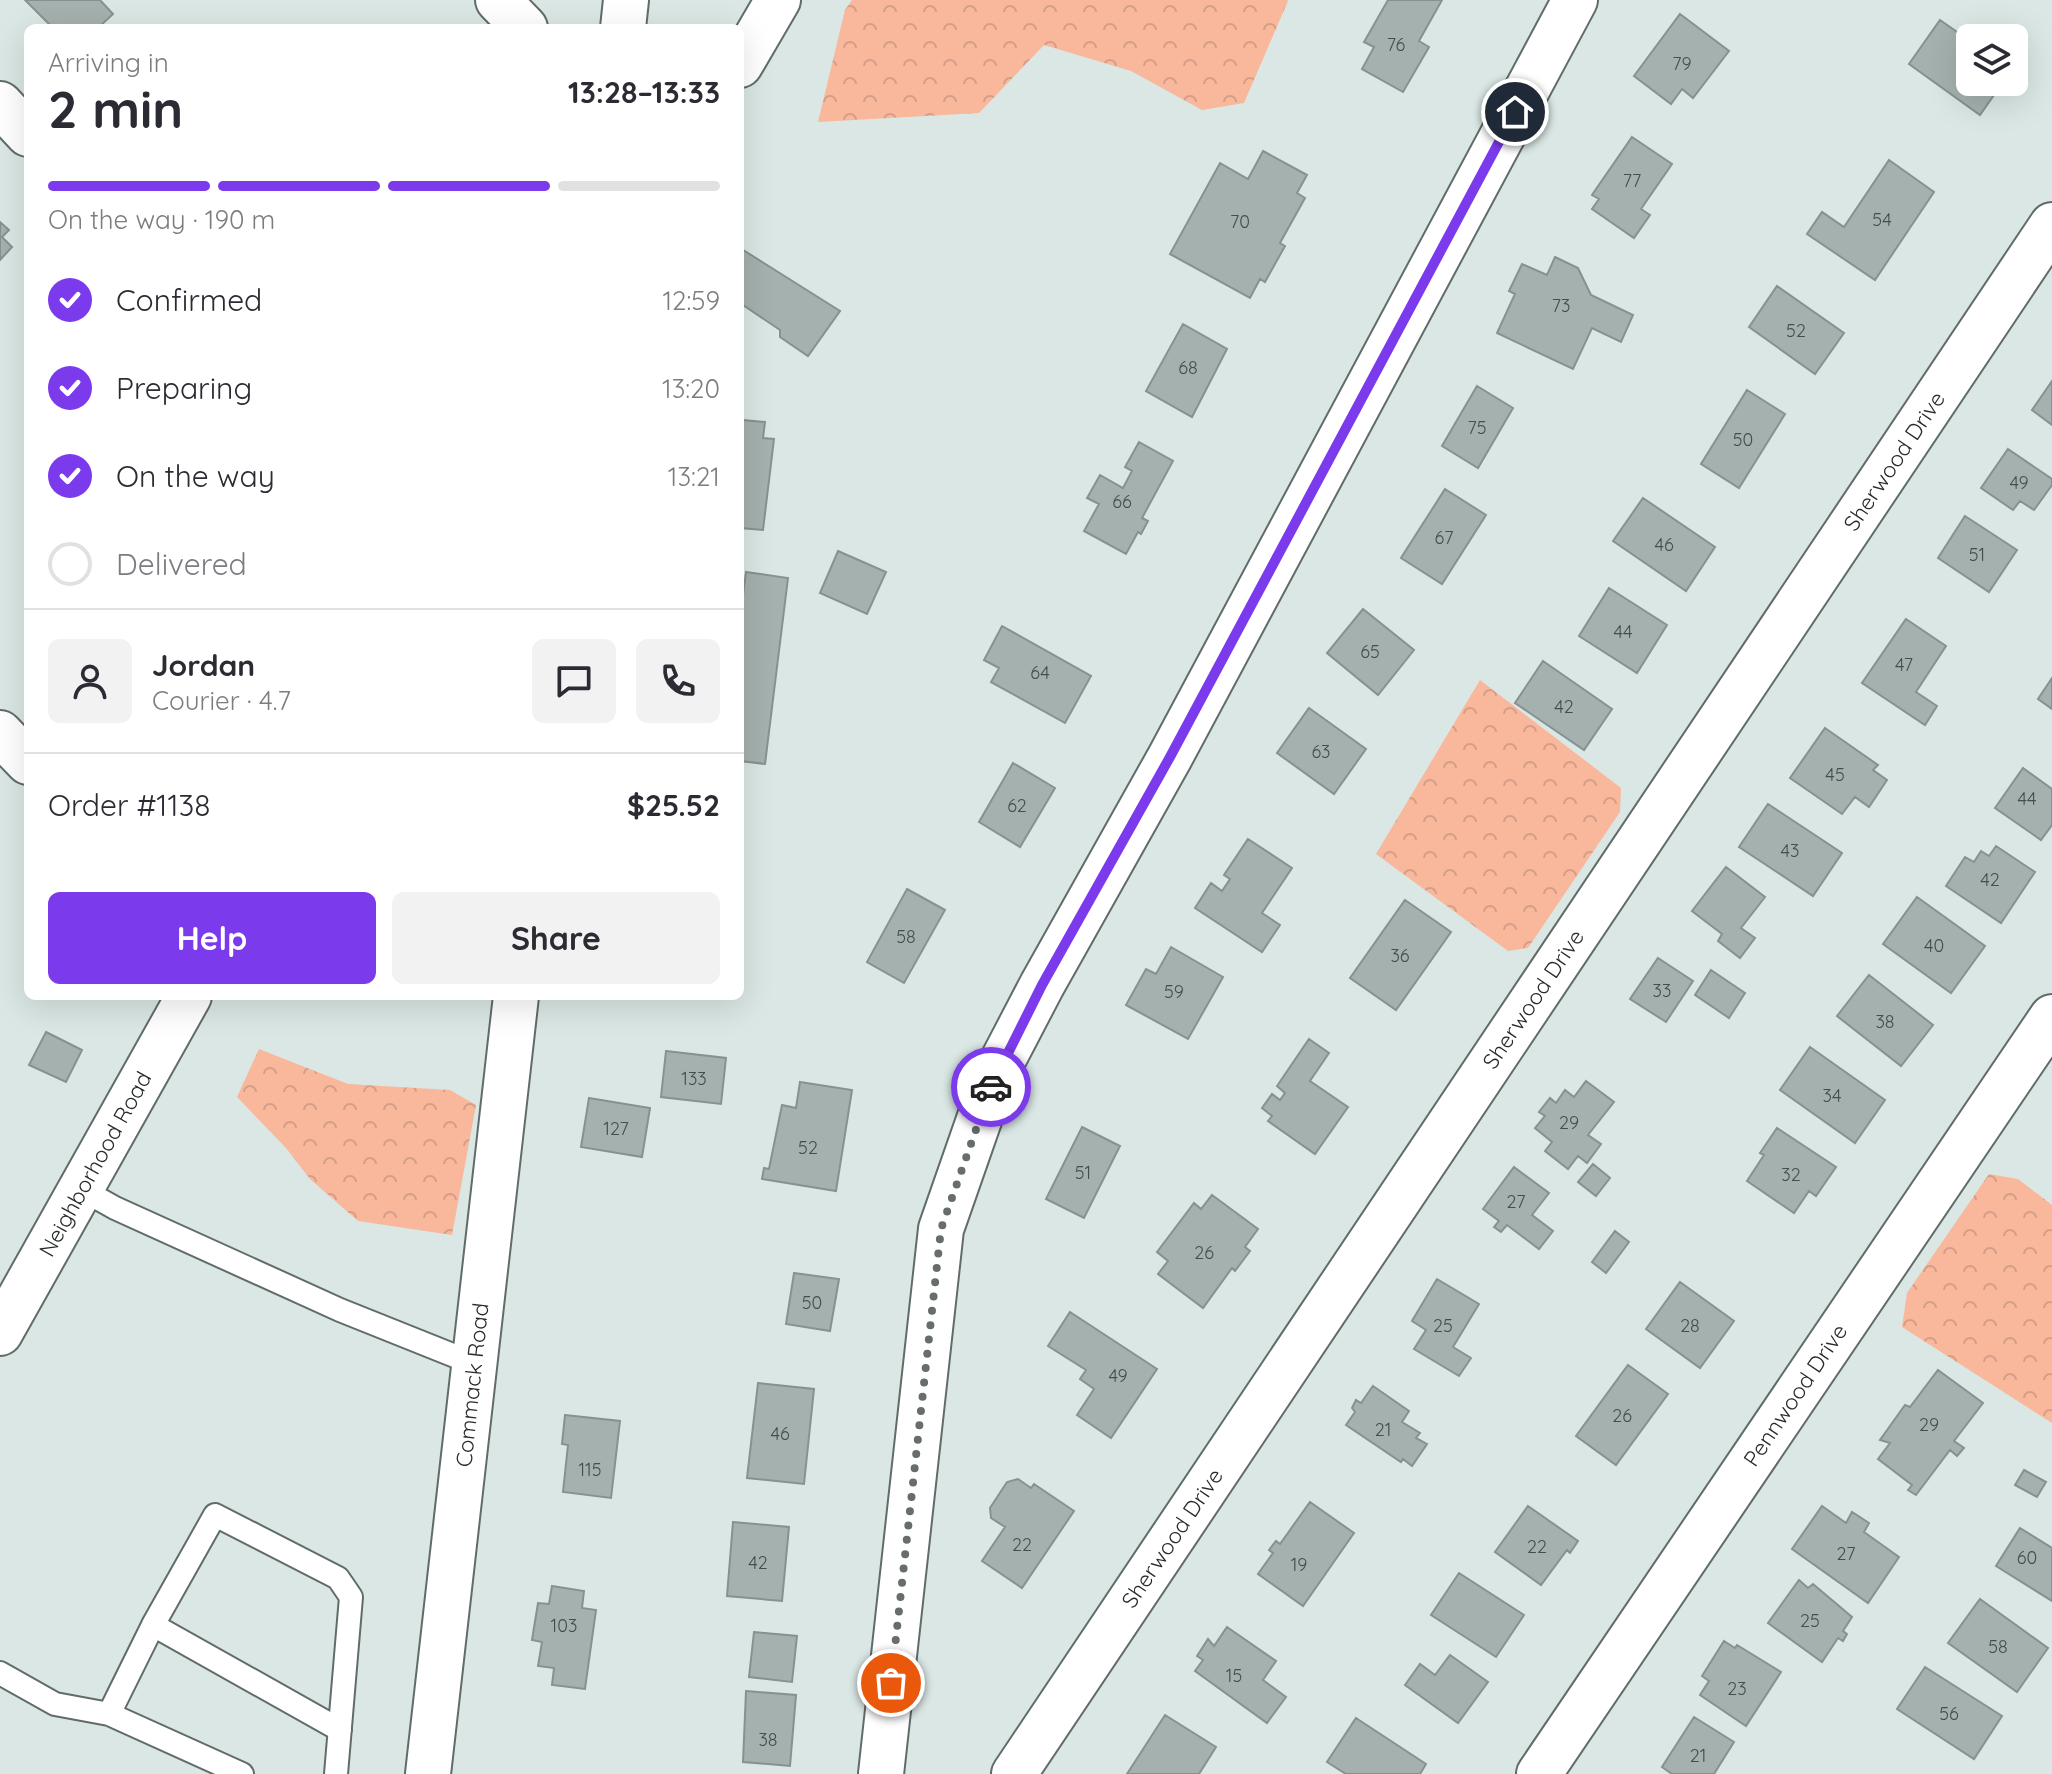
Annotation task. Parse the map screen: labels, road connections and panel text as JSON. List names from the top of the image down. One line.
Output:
{"streets":{"street":["Sherwood Drive","Neighborhood Road","Commack Road","Pennwood Drive"]},"house_numbers":["76","79","77","54","70","73","52","68","75","50","49","66","67","46","51","44","65","47","64","42","63","45","44","62","43","42","58","40","36","33","59","38","133","34","29","127","52","51","32","27","26","50","25","28","49","26","29","21","46","115","22","22","27","60","42","19","25","103","58","15","23","56","38","21"],"page":{"heading":["2 min","Arriving in","13:28–13:33"],"panel":["Jordan","Courier · 4.7","Order #1138","$25.52"],"bar":"On the way · 190 m","list":[["Confirmed","12:59"],["Preparing","13:20"],["On the way","13:21"],"Delivered"],"buttons":["Help","Share"]}}
